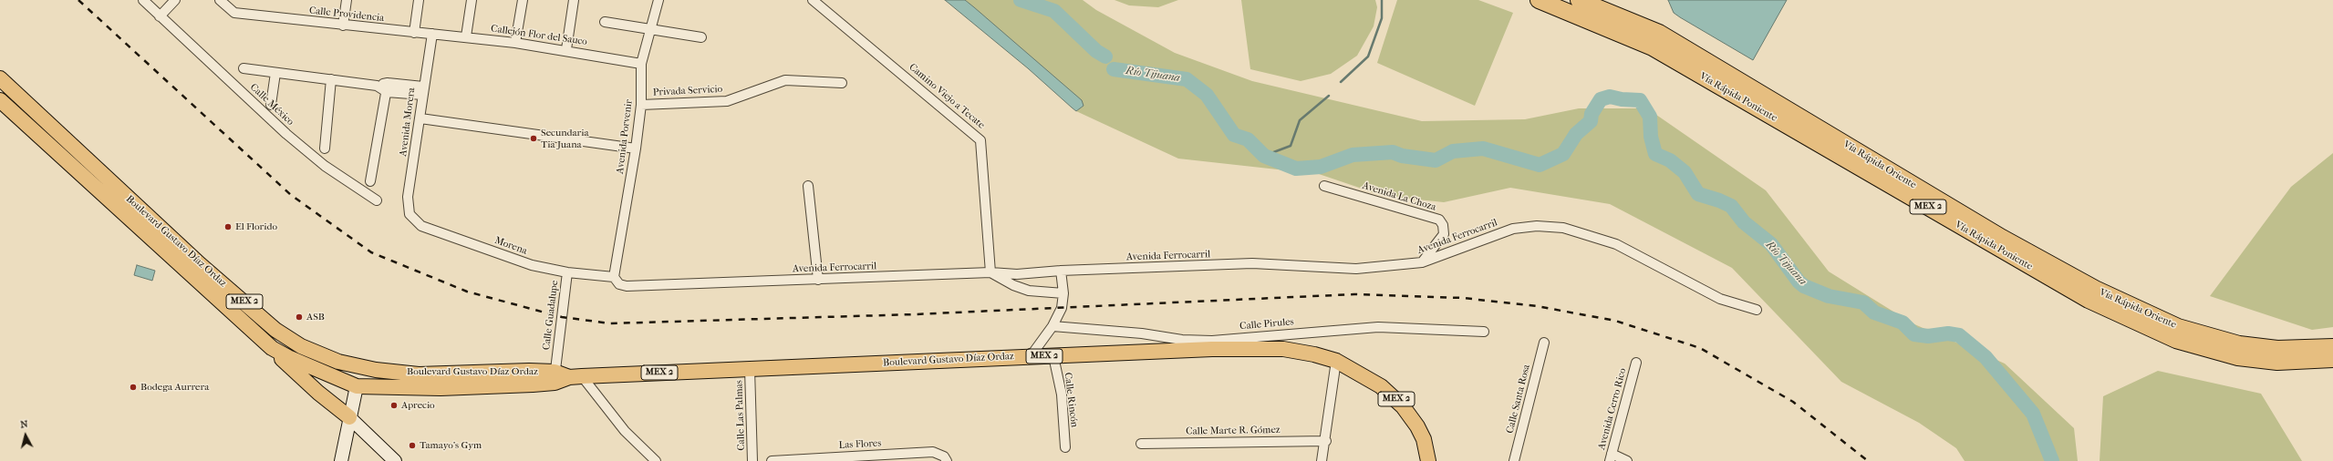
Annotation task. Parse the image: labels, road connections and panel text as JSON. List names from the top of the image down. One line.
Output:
{"streets":{"highway":["Vía Rápida Poniente","Vía Rápida Oriente","MEX 2"],"main road":["Boulevard Gustavo Díaz Ordaz"],"street":["Calle Providencia","Callejón Flor del Sauco","Privada Servicio","Camino Viejo a Tecate","Calle México","Avenida Morera","Avenida Porvenir","Avenida La Choza","Avenida Ferrocarril","Morena","Calle Guadalupe","Calle Pirules","Calle Santa Rosa","Calle Rincón","Avenida Cerro Rico","Calle Las Palmas","Calle Marte R. Gómez","Las Flores"]},"crossings":[["Calle Providencia","Callejón Flor del Sauco"],["Calle Providencia","Avenida Morera"],["Callejón Flor del Sauco","Avenida Morera"],["Callejón Flor del Sauco","Avenida Porvenir"],["Privada Servicio","Avenida Porvenir"],["Camino Viejo a Tecate","Avenida Ferrocarril"],["Avenida Morera","Morena"],["Avenida Porvenir","Avenida Ferrocarril"],["Avenida Porvenir","Morena"],["Avenida La Choza","Avenida Ferrocarril"],["Avenida Ferrocarril","Morena"],["Boulevard Gustavo Díaz Ordaz","Calle Guadalupe"],["Boulevard Gustavo Díaz Ordaz","Calle Pirules"],["Boulevard Gustavo Díaz Ordaz","Calle Rincón"],["Boulevard Gustavo Díaz Ordaz","Calle Las Palmas"],["Morena","Calle Guadalupe"]],"water":["Río Tijuana"],"places":["Secundaria Tia Juana","El Florido","ASB","Bodega Aurrera","Aprecio","Tamayo's Gym"],"north":"top"}
